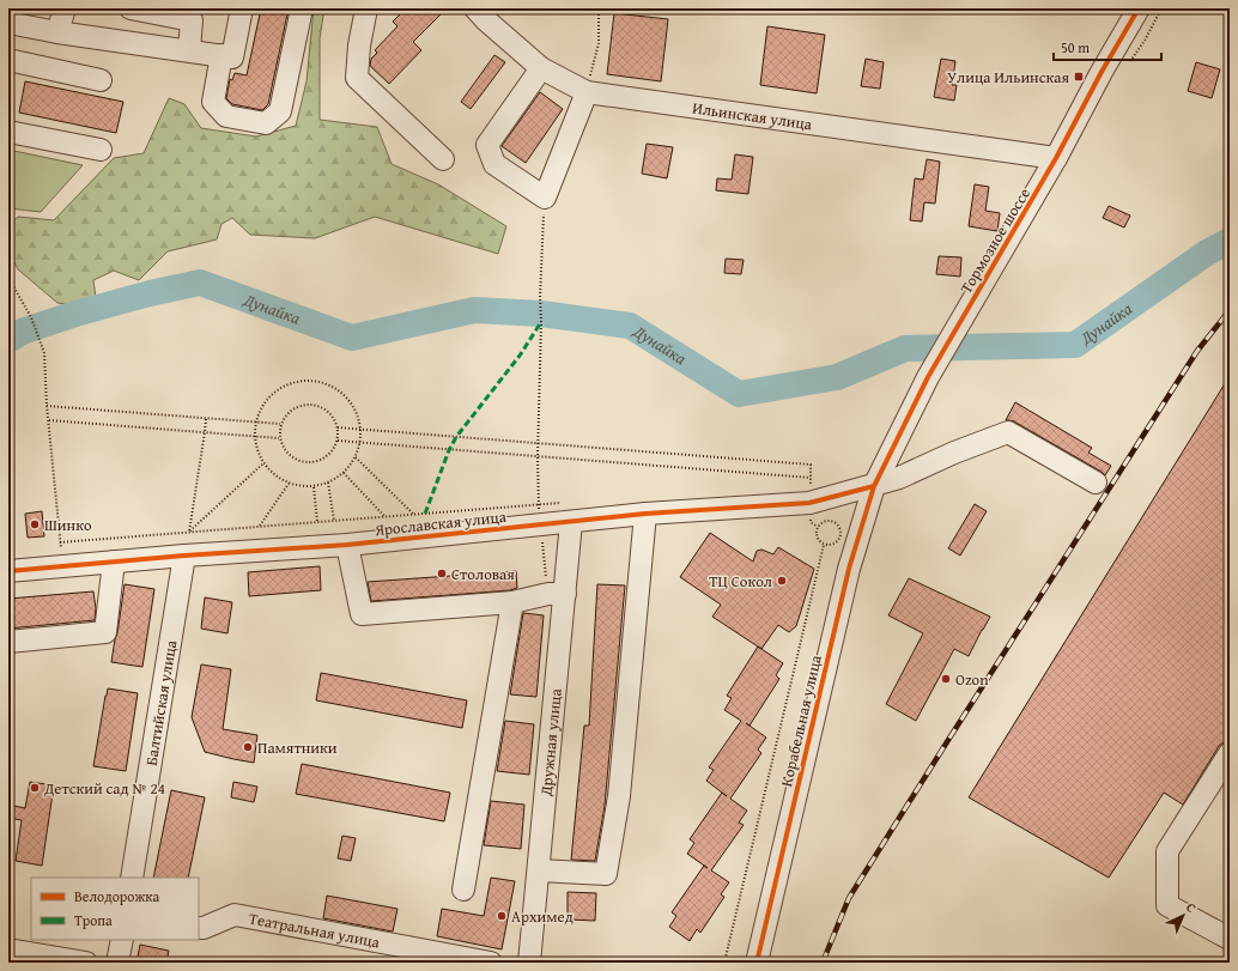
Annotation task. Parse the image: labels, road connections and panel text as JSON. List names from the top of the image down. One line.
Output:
{"streets":{"street":["Ильинская улица","Тормозное шоссе","Ярославская улица","Балтийская улица","Корабельная улица","Дружная улица","Театральная улица"]},"crossings":[["Ильинская улица","Тормозное шоссе"],["Тормозное шоссе","Ярославская улица"],["Тормозное шоссе","Корабельная улица"],["Ярославская улица","Балтийская улица"],["Ярославская улица","Корабельная улица"],["Ярославская улица","Дружная улица"]],"water":["Дунайка"],"places":{"transit":["Улица Ильинская"],"other":["Шинко","Столовая","ТЦ Сокол","Ozon","Памятники","Детский сад № 24","Архимед"]},"legend":["Велодорожка","Тропа"],"scale_bar":"50 m","north":"top right"}
